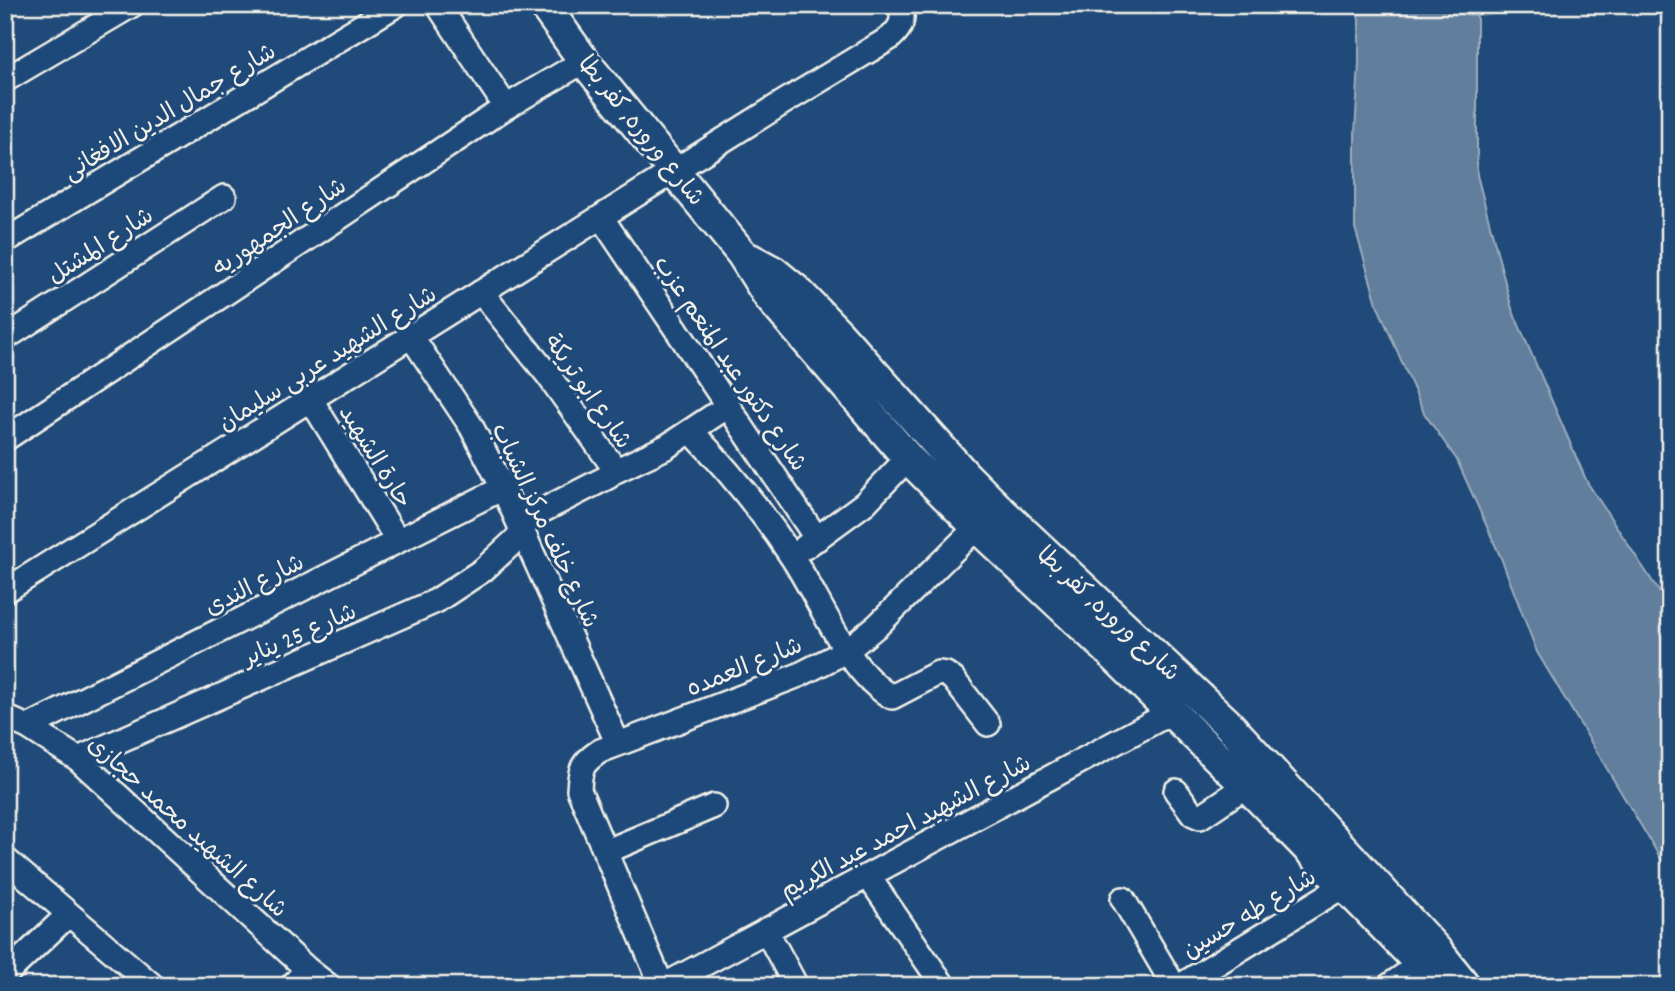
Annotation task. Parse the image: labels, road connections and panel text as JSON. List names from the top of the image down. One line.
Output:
{"streets":{"street":["شارع جمال الدين الافغانى","شارع وروره, كفر بطا","شارع الجمهوريه","شارع المشتل","شارع الشهيد عربى سليمان","شارع دكتور عبد المنعم عزب","شارع ابو تريكة","حارة الشهيد","شارع خلف مركز الشباب","شارع الندى","شارع 25 يناير","شارع العمده","شارع الشهيد محمد حجازى","شارع الشهيد احمد عبد الكريم","شارع طه حسين"]},"crossings":[["شارع وروره, كفر بطا","شارع الجمهوريه"],["شارع وروره, كفر بطا","شارع الشهيد عربى سليمان"],["شارع وروره, كفر بطا","شارع العمده"],["شارع وروره, كفر بطا","شارع الشهيد احمد عبد الكريم"],["شارع وروره, كفر بطا","شارع طه حسين"],["شارع الشهيد عربى سليمان","شارع دكتور عبد المنعم عزب"],["شارع الشهيد عربى سليمان","شارع ابو تريكة"],["شارع الشهيد عربى سليمان","حارة الشهيد"],["شارع الشهيد عربى سليمان","شارع خلف مركز الشباب"],["شارع ابو تريكة","شارع خلف مركز الشباب"],["شارع ابو تريكة","شارع 25 يناير"],["حارة الشهيد","شارع الندى"],["شارع خلف مركز الشباب","شارع الندى"],["شارع خلف مركز الشباب","شارع 25 يناير"],["شارع خلف مركز الشباب","شارع العمده"],["شارع الندى","شارع الشهيد محمد حجازى"],["شارع 25 يناير","شارع الشهيد محمد حجازى"],["شارع العمده","شارع الشهيد احمد عبد الكريم"]]}
